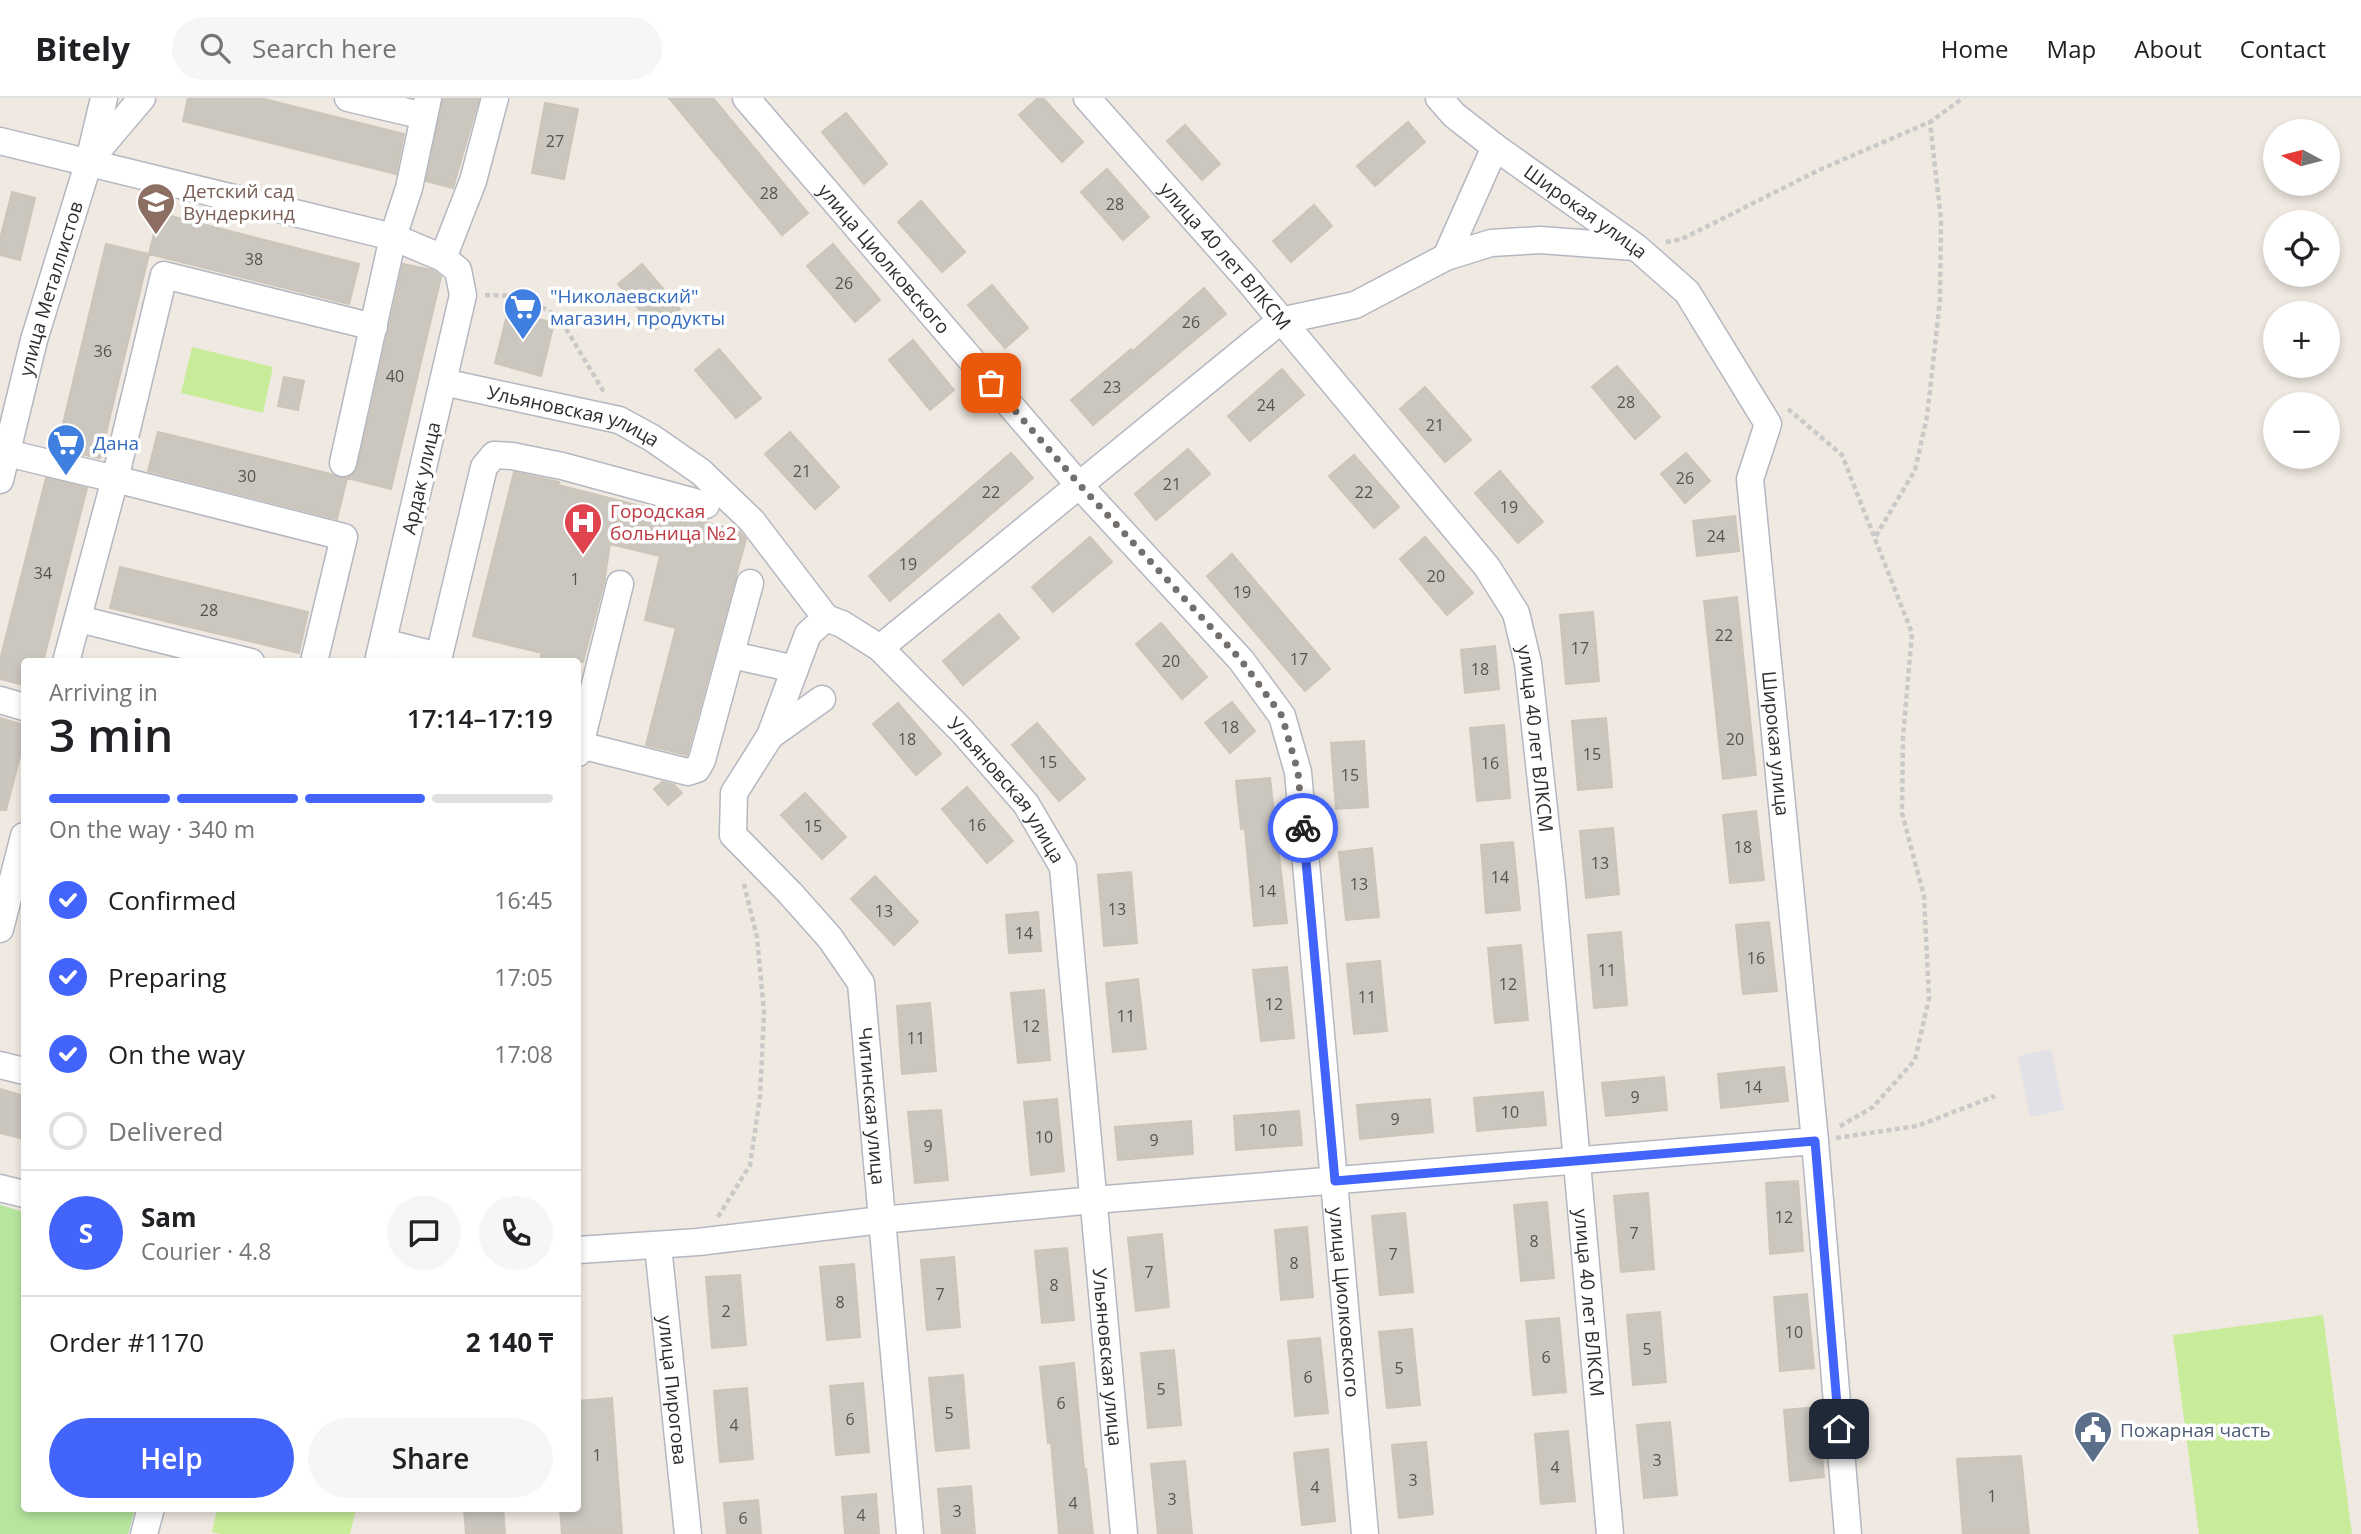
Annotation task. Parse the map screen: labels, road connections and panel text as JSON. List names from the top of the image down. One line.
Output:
{"streets":{"street":["Широкая улица","улица 40 лет ВЛКСМ","улица Циолковского","улица Металлистов","Ульяновская улица","Ардак улица","Читинская улица","улица Пирогова"]},"crossings":[["Ульяновская улица","Ардак улица"]],"places":{"school or university":["Детский сад Вундеркинд"],"supermarket":["\"Николаевский\" магазин, продукты","Дана"],"hospital":["Городская больница №2"],"public building":["Пожарная часть"]},"house_numbers":["27","28","28","38","26","26","36","40","23","28","24","21","21","30","26","21","22","22","19","24","19","34","20","1","19","28","22","17","17","20","18","18","18","20","15","15","16","15","16","15","18","13","14","13","14","13","13","14","16","11","12","11","12","11","12","11","14","9","10","9","10","10","9","9","12","7","8","7","8","7","8","7","8","2","10","5","6","5","6","5","6","5","6","4","1","3","4","3","4","1","3","4","3","4","6"],"north":"left","page":{"header":"Bitely","search":"Search here","nav":["Home","Map","About","Contact"],"map_buttons":["+","−"],"heading":["3 min","Arriving in","17:14–17:19"],"panel":["Sam","Courier · 4.8","Order #1170","2 140 ₸"],"bar":"On the way · 340 m","list":[["Confirmed","16:45"],["Preparing","17:05"],["On the way","17:08"],"Delivered"],"round":"S","buttons":["Help","Share"]}}
